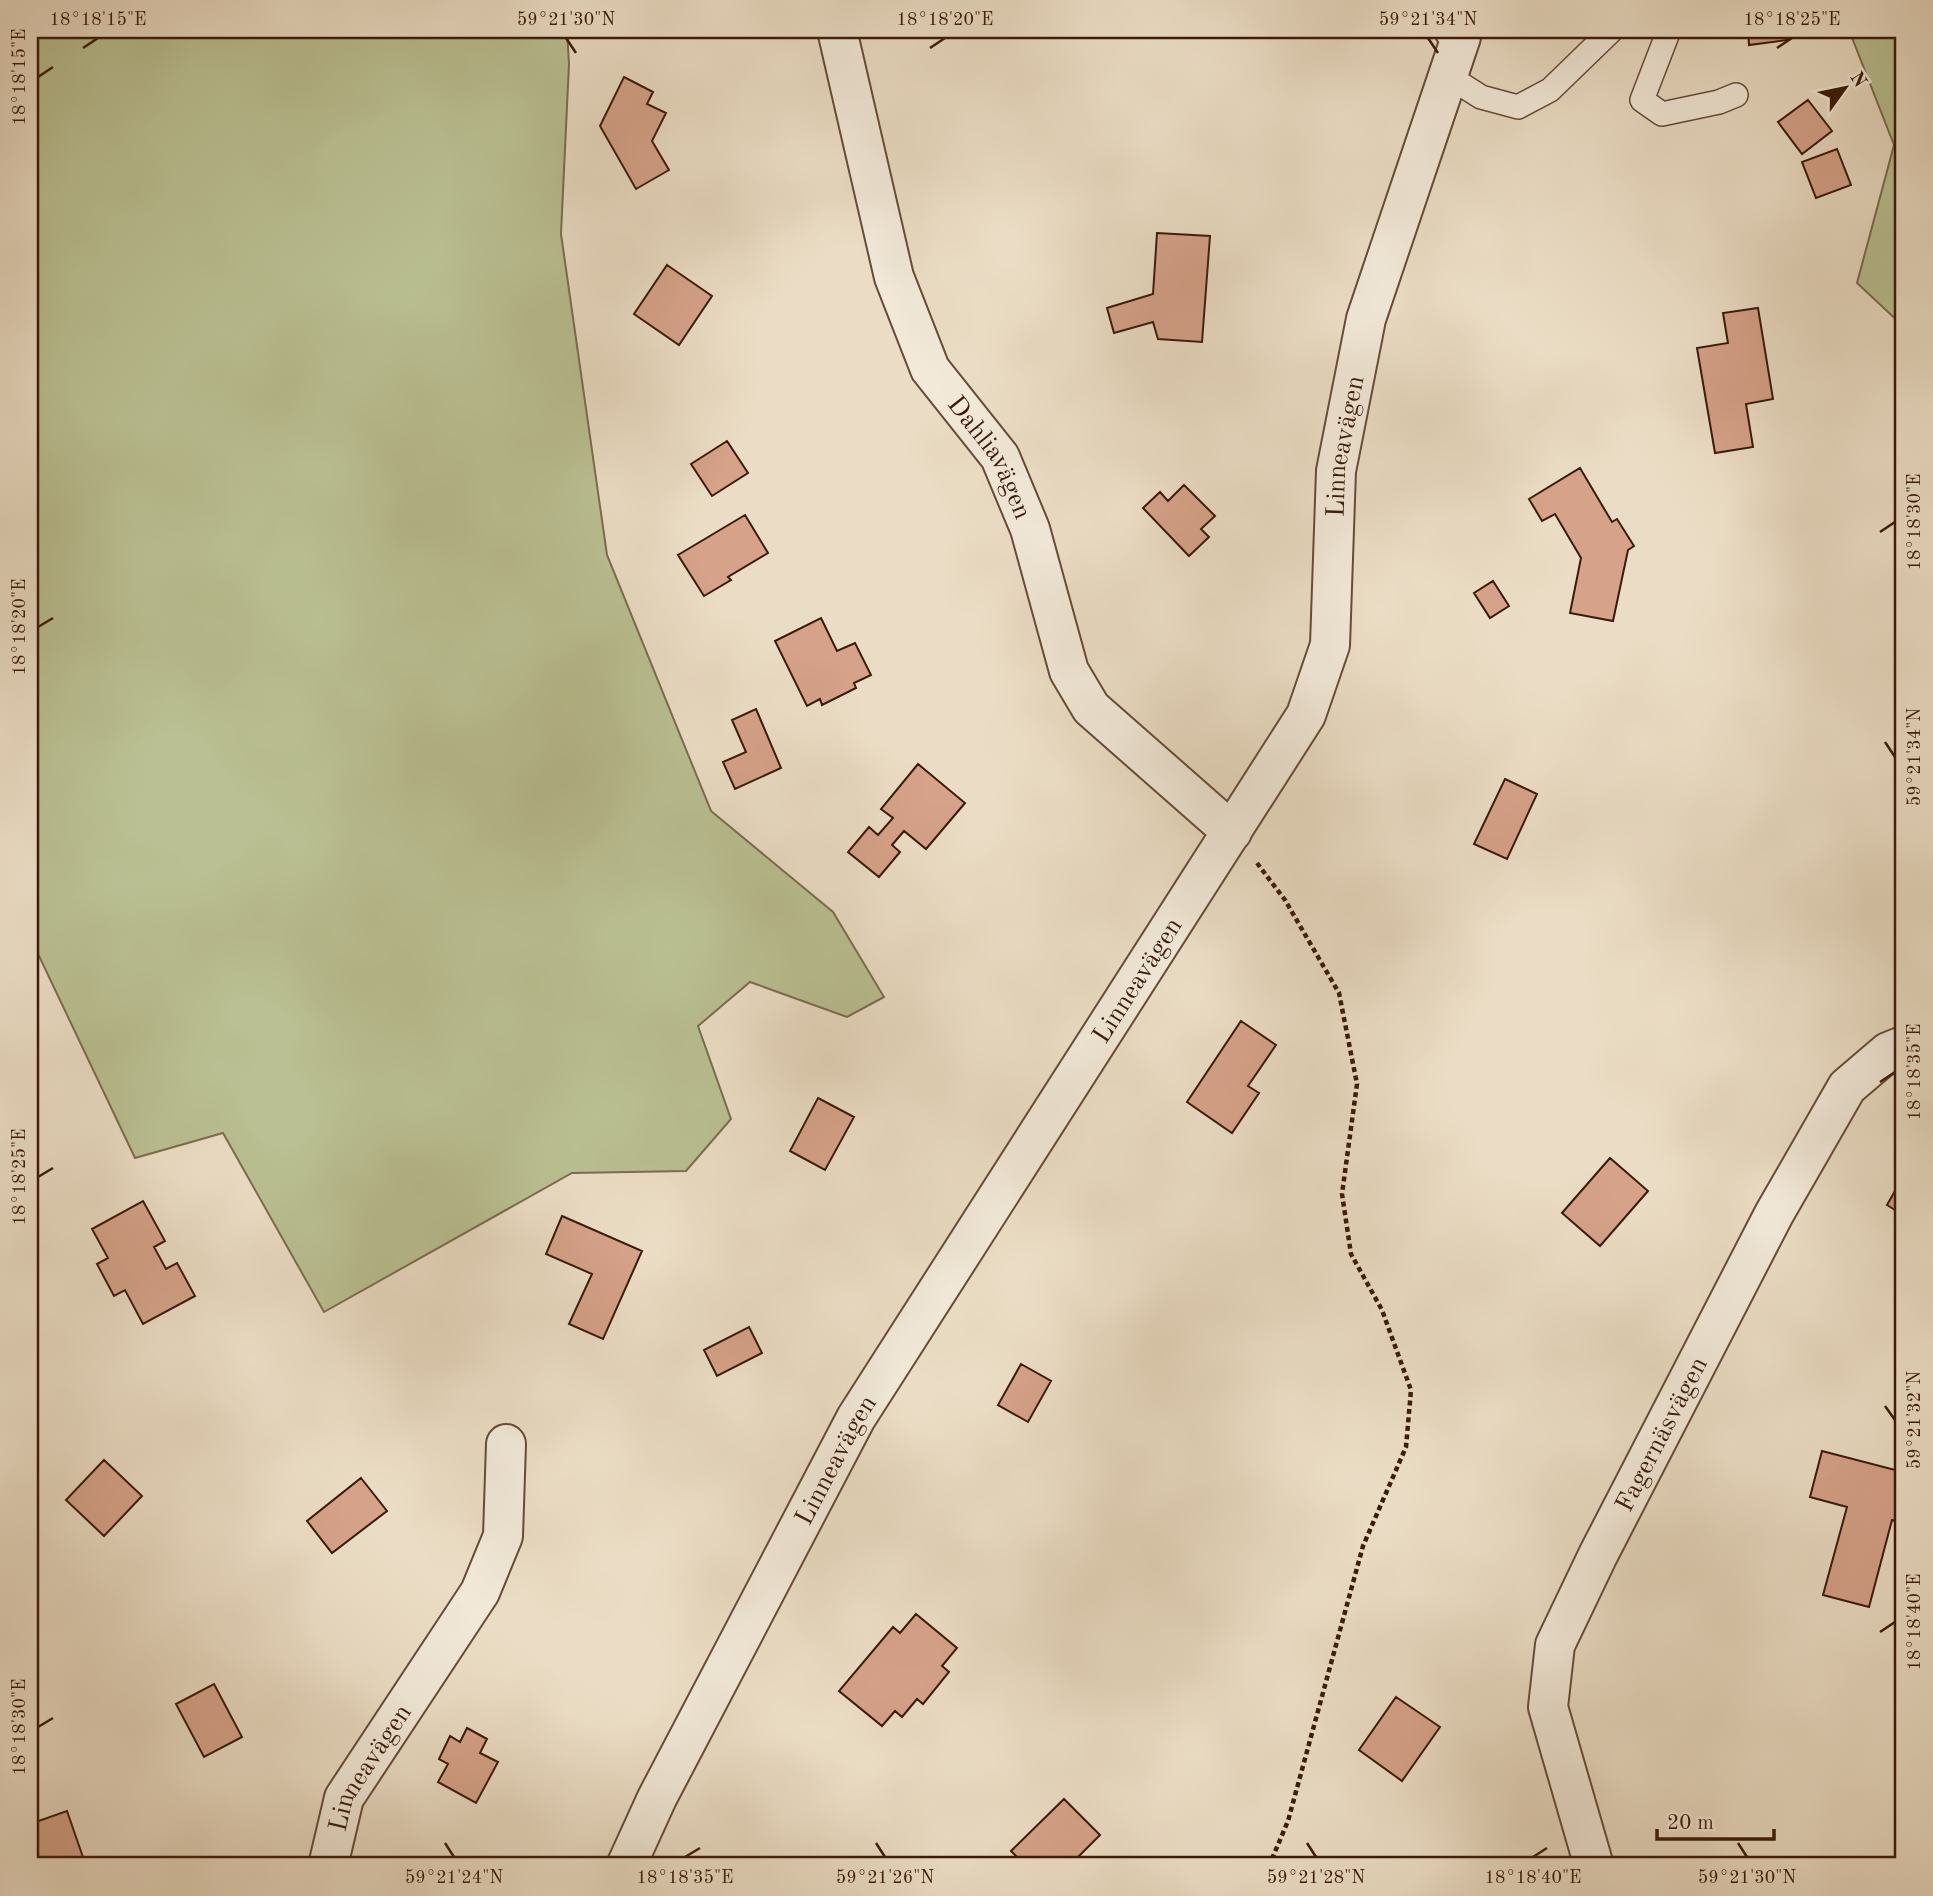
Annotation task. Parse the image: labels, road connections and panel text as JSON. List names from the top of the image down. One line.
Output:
{"streets":{"street":["Linneavägen","Dahliavägen","Fagernäsvägen"]},"crossings":[["Linneavägen","Dahliavägen"]],"scale_bar":"20 m","north":"top right","coordinates":["18°18'15\"E","59°21'30\"N","18°18'20\"E","59°21'34\"N","18°18'25\"E","18°18'30\"E","18°18'35\"E","59°21'32\"N","18°18'40\"E","59°21'24\"N","59°21'26\"N","59°21'28\"N"]}
